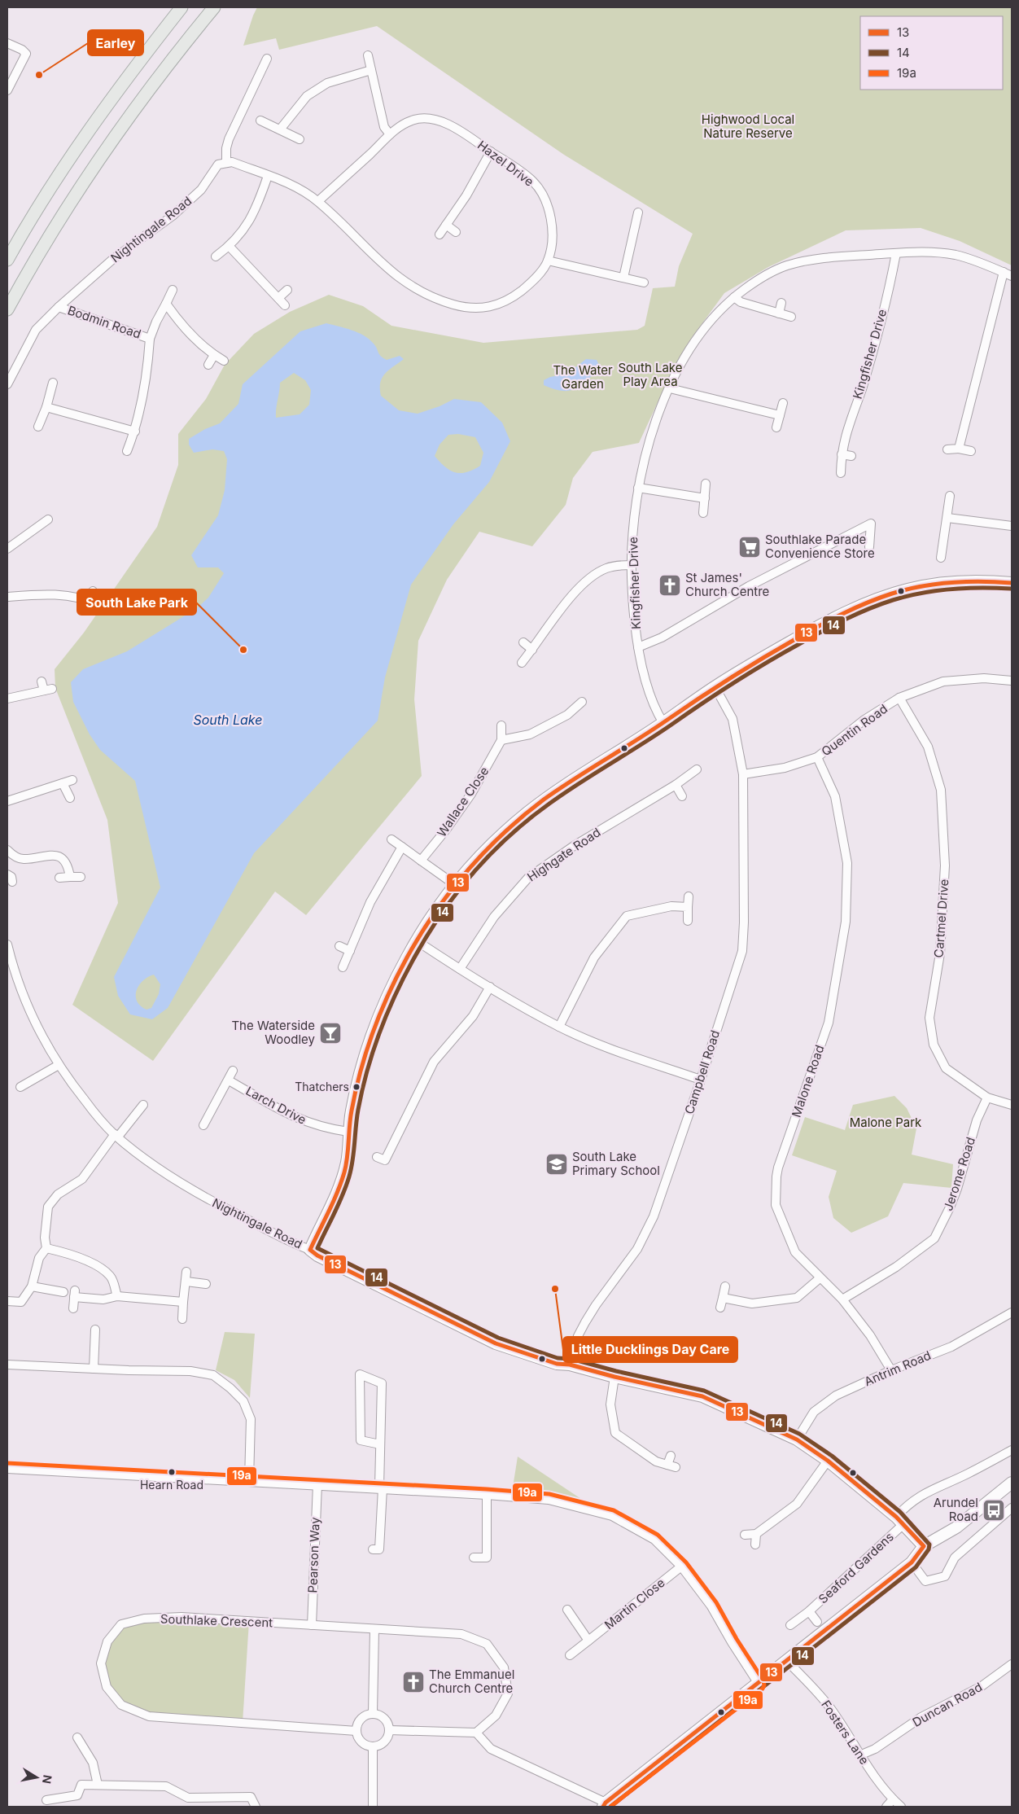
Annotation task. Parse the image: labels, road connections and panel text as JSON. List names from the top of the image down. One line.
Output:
{"streets":{"street":["Hazel Drive","Nightingale Road","Bodmin Road","Kingfisher Drive","Quentin Road","Wallace Close","Highgate Road","Cartmel Drive","Campbell Road","Malone Road","Larch Drive","Jerome Road","Antrim Road","Pearson Way","Seaford Gardens","Martin Close","Southlake Crescent","Duncan Road","Fosters Lane"]},"crossings":[["Hazel Drive","Nightingale Road"],["Nightingale Road","Bodmin Road"],["Nightingale Road","Campbell Road"],["Nightingale Road","Antrim Road"],["Nightingale Road","Seaford Gardens"],["Quentin Road","Cartmel Drive"],["Quentin Road","Campbell Road"],["Quentin Road","Malone Road"],["Cartmel Drive","Jerome Road"],["Malone Road","Jerome Road"],["Malone Road","Antrim Road"],["Pearson Way","Southlake Crescent"],["Duncan Road","Fosters Lane"]],"water":["South Lake"],"parks":["Highwood Local Nature Reserve","South Lake Play Area","The Water Garden","Malone Park"],"places":{"other":["Earley","South Lake Park","Thatchers","Little Ducklings Day Care","Hearn Road"],"supermarket":["Southlake Parade Convenience Store"],"church":["St James' Church Centre","The Emmanuel Church Centre"],"bar":["The Waterside Woodley"],"school or university":["South Lake Primary School"],"bus stop":["Arundel Road"]},"lines":["transit line 13","transit line 14","transit line 19a"],"legend":["13","14","19a"],"north":"right"}
